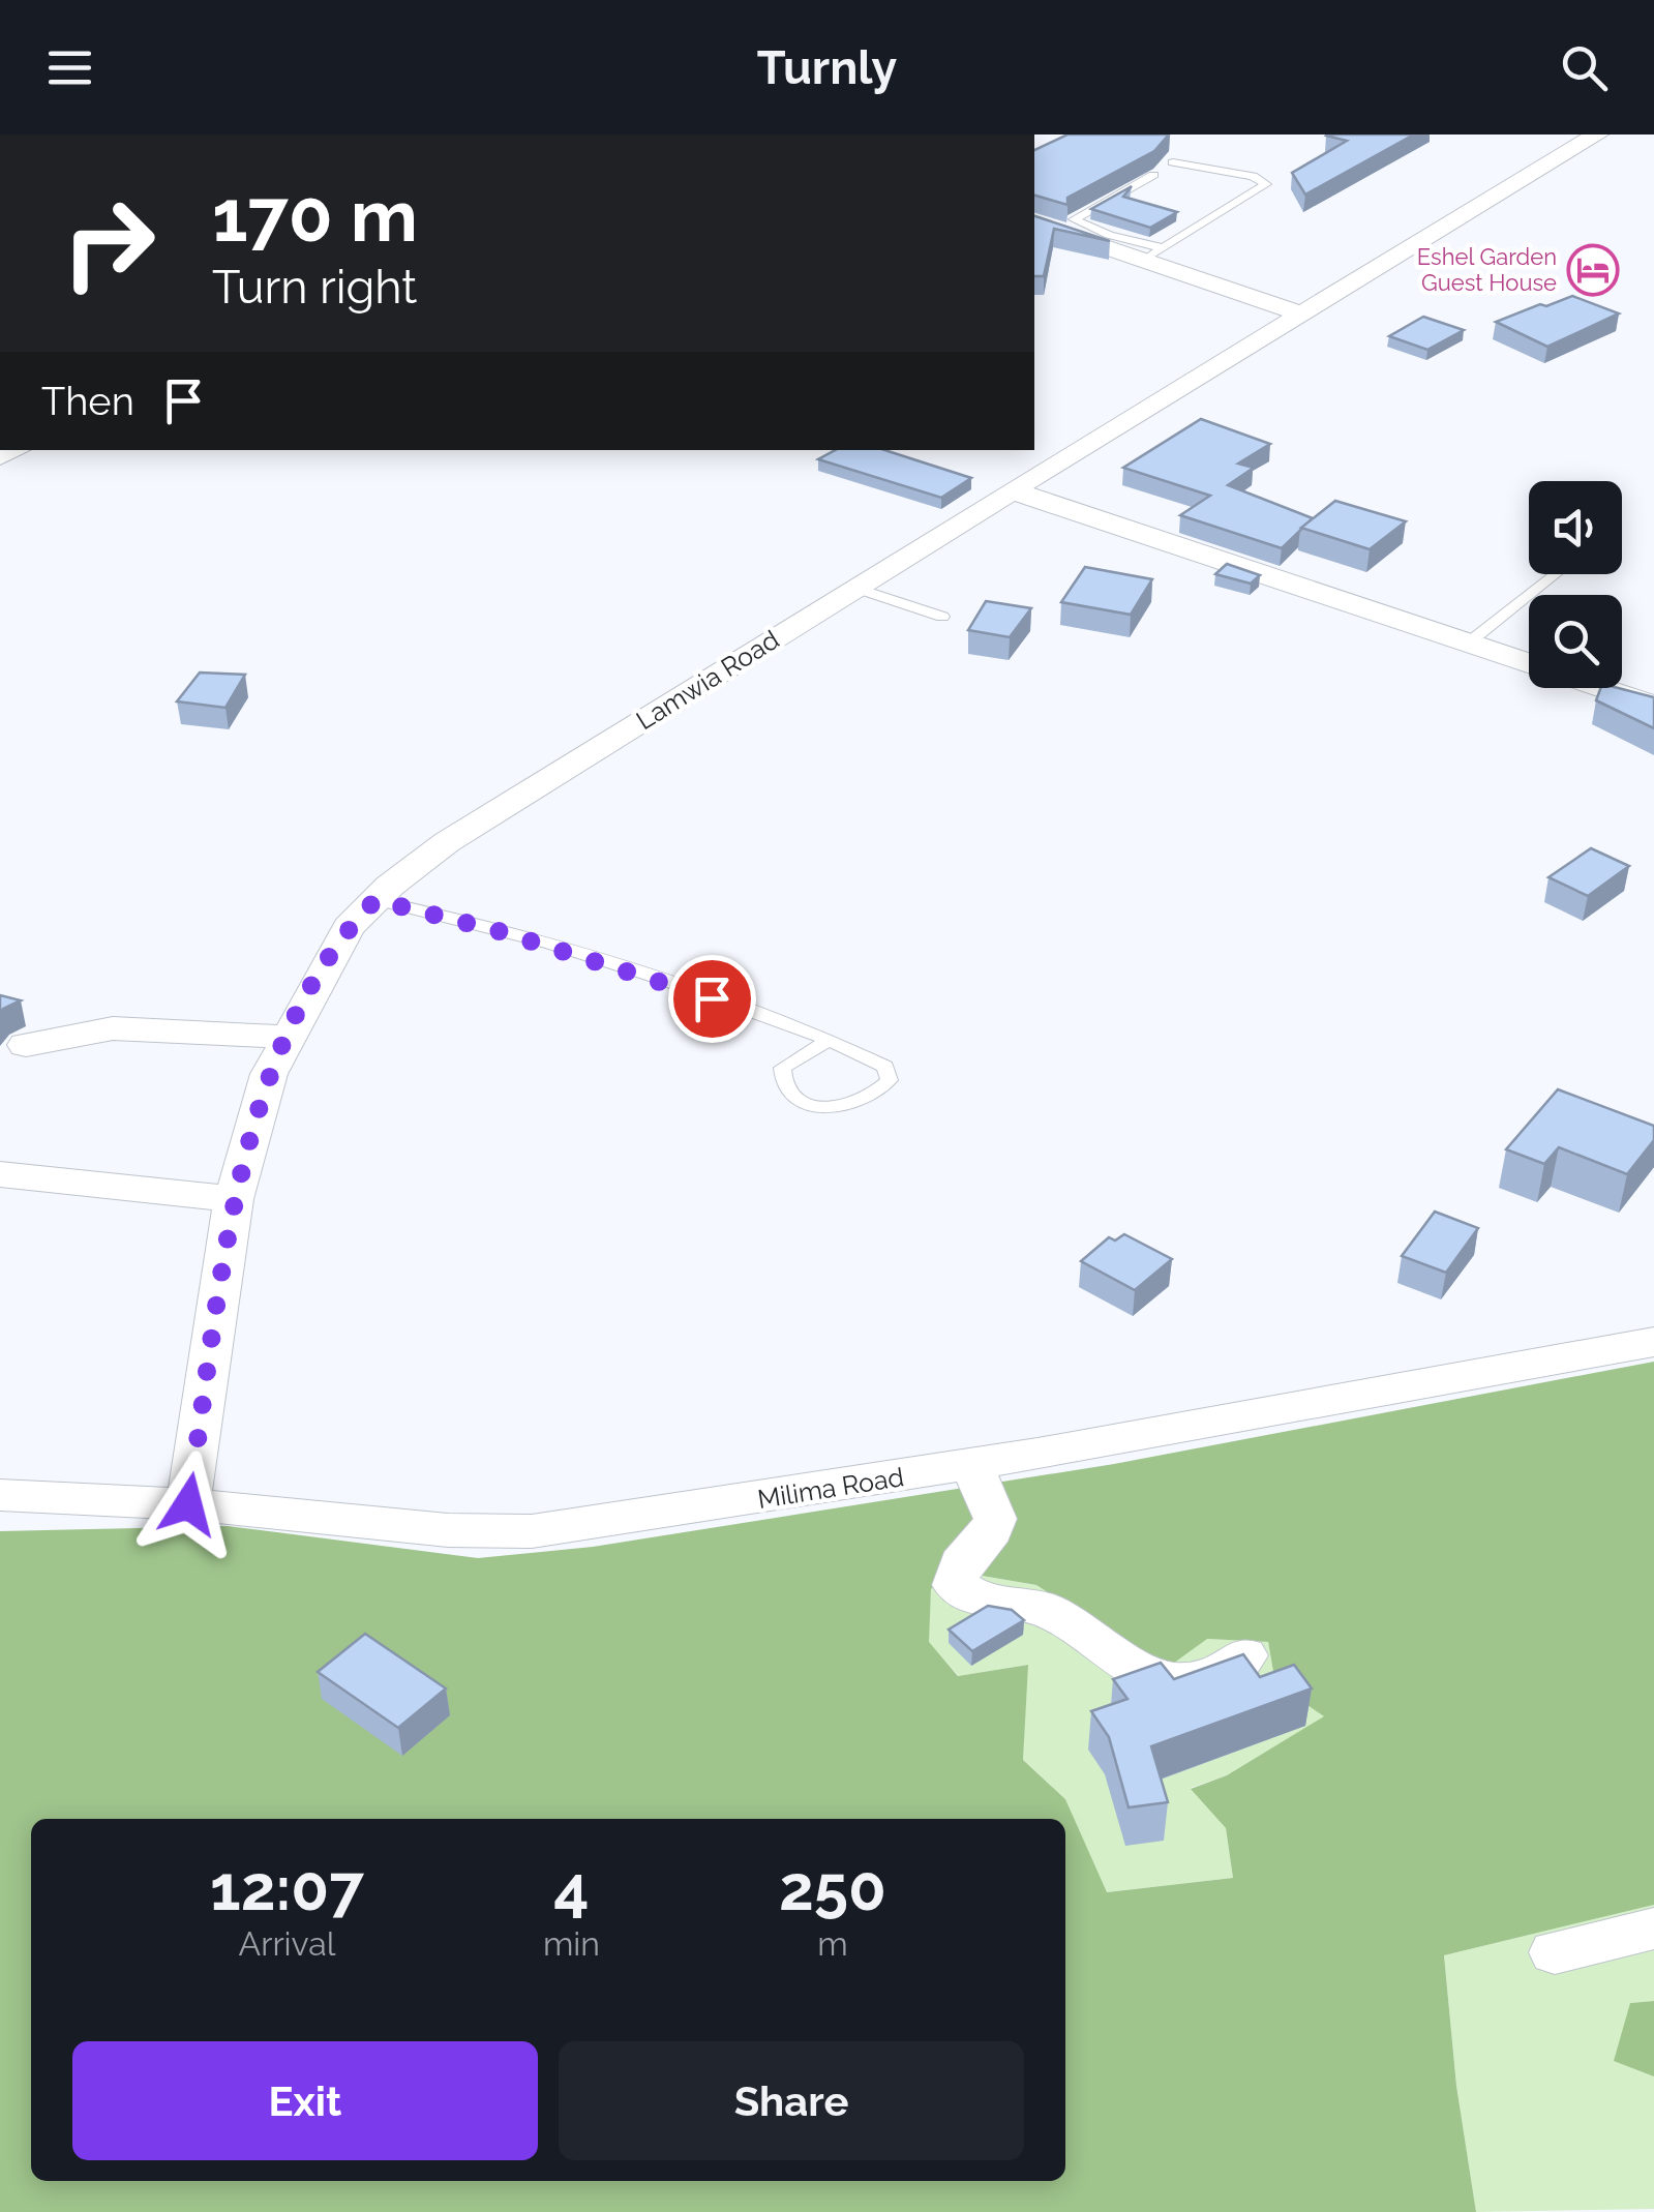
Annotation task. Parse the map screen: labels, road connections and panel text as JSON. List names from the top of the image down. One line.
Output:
{"streets":{"street":["Lamwia Road","Milima Road"]},"crossings":[["Lamwia Road","Milima Road"]],"places":{"hotel":["Eshel Garden Guest House"]},"page":{"header":"Turnly","turn":["170 m","Turn right"],"then":"Then","eta":["12:07","Arrival","4","min","250","m"],"buttons":["Exit","Share"]}}
